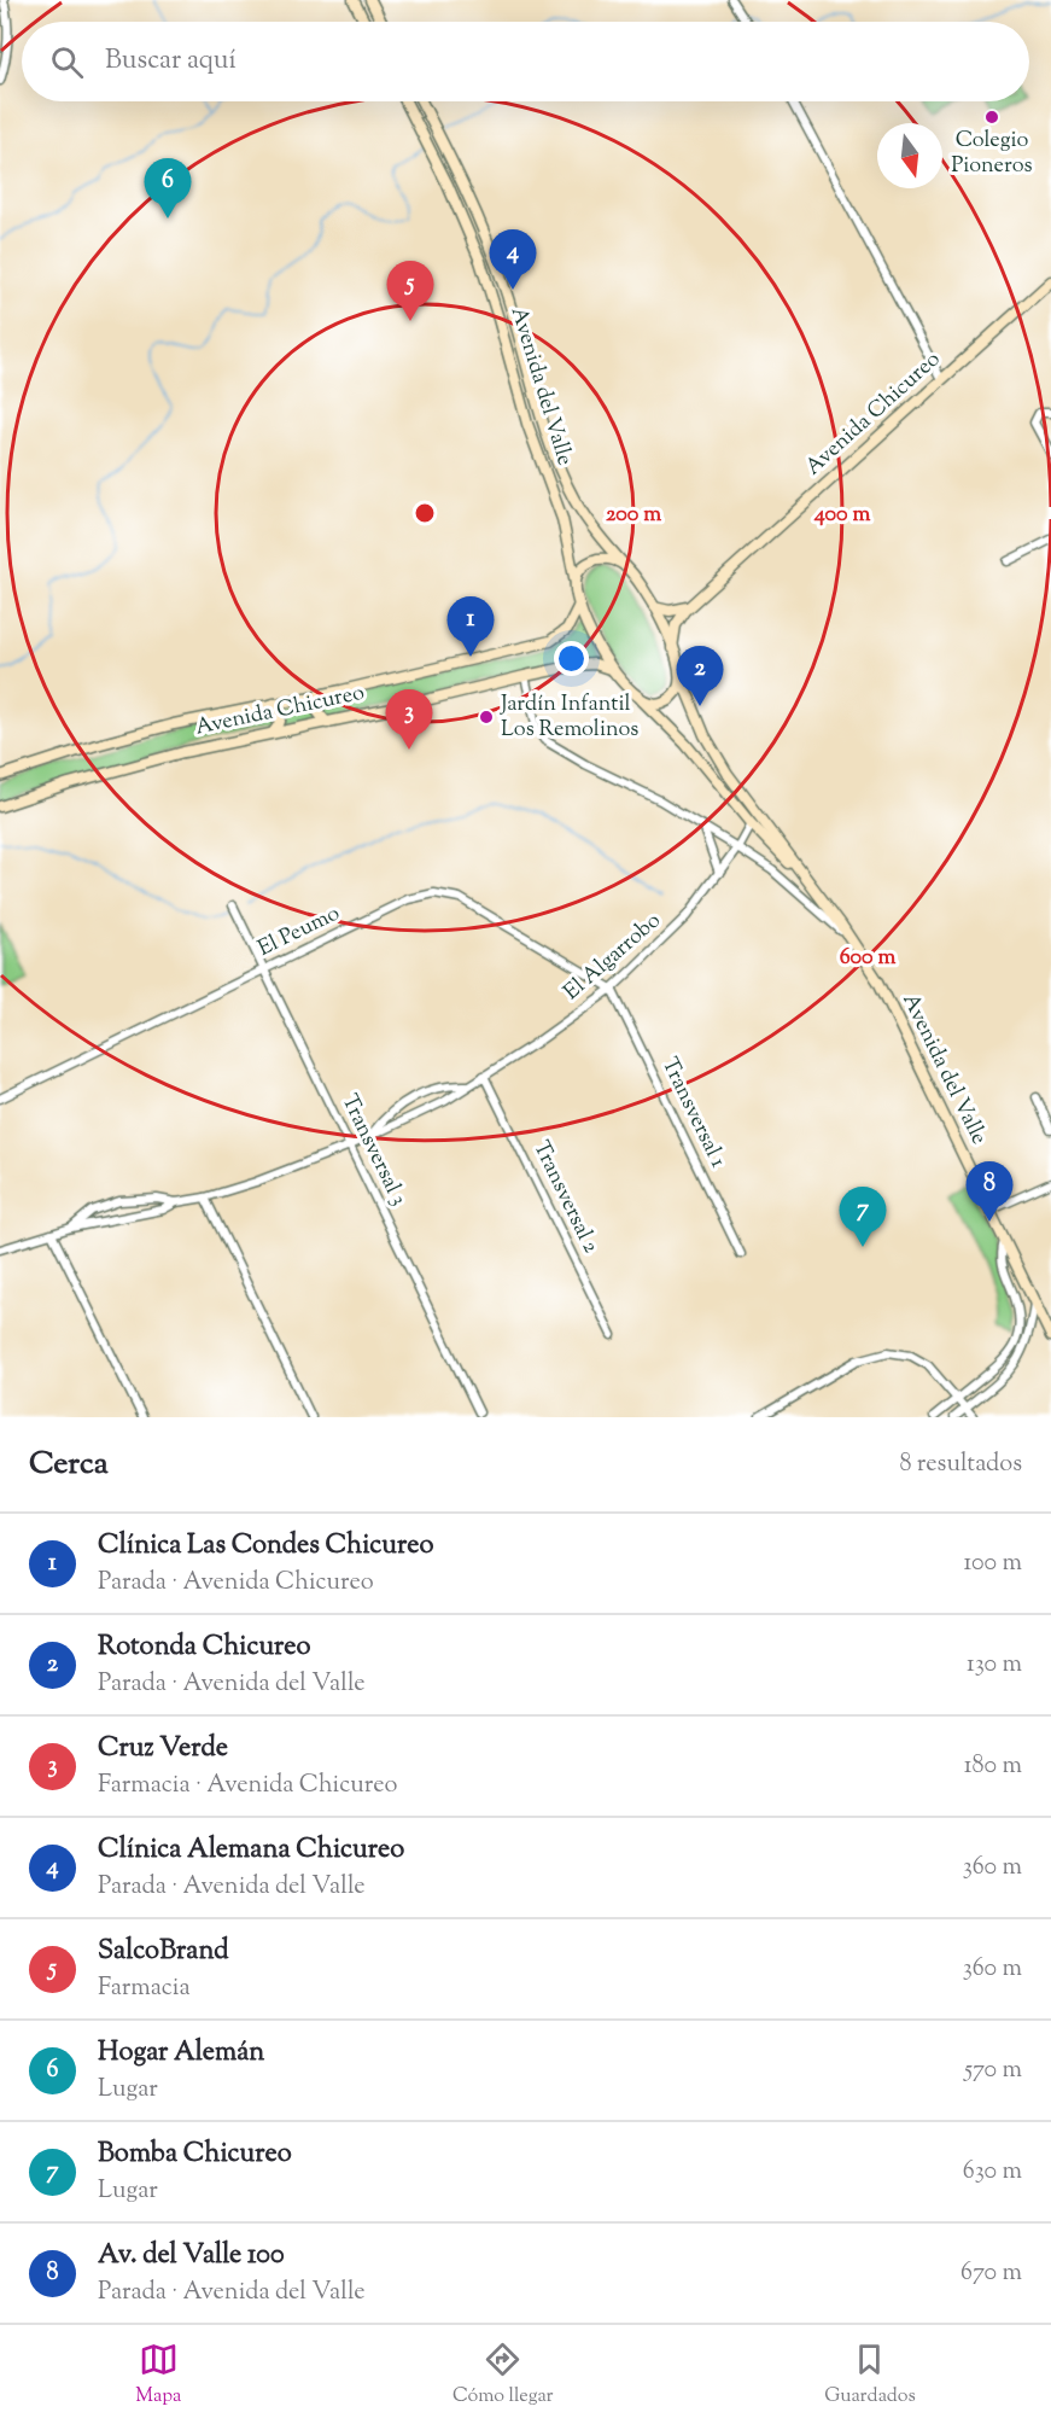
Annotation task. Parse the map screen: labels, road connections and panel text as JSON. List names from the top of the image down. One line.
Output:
{"streets":{"main road":["Avenida del Valle","Avenida Chicureo"],"street":["El Peumo","El Algarrobo","Transversal 1","Transversal 3","Transversal 2"]},"crossings":[["Avenida del Valle","Avenida Chicureo"],["Avenida del Valle","El Algarrobo"],["El Peumo","El Algarrobo"],["El Peumo","Transversal 1"],["El Peumo","Transversal 3"],["El Algarrobo","Transversal 1"],["El Algarrobo","Transversal 2"]],"places":["Colegio Pioneros","Jardín Infantil Los Remolinos"],"north":"bottom","page":{"search":"Buscar aquí","pins":["6","4","5","1","2","3","8","7"],"heading":["Cerca","8 resultados"],"list":[{"mark":"1","name":"Clínica Las Condes Chicureo","note":"Parada · Avenida Chicureo","value":"100 m"},{"mark":"2","name":"Rotonda Chicureo","note":"Parada · Avenida del Valle","value":"130 m"},{"mark":"3","name":"Cruz Verde","note":"Farmacia · Avenida Chicureo","value":"180 m"},{"mark":"4","name":"Clínica Alemana Chicureo","note":"Parada · Avenida del Valle","value":"360 m"},{"mark":"5","name":"SalcoBrand","note":"Farmacia","value":"360 m"},{"mark":"6","name":"Hogar Alemán","note":"Lugar","value":"570 m"},{"mark":"7","name":"Bomba Chicureo","note":"Lugar","value":"630 m"},{"mark":"8","name":"Av. del Valle 100","note":"Parada · Avenida del Valle","value":"670 m"}],"nav":["Mapa","Cómo llegar","Guardados"]},"rings":["200 m","400 m","600 m"]}
